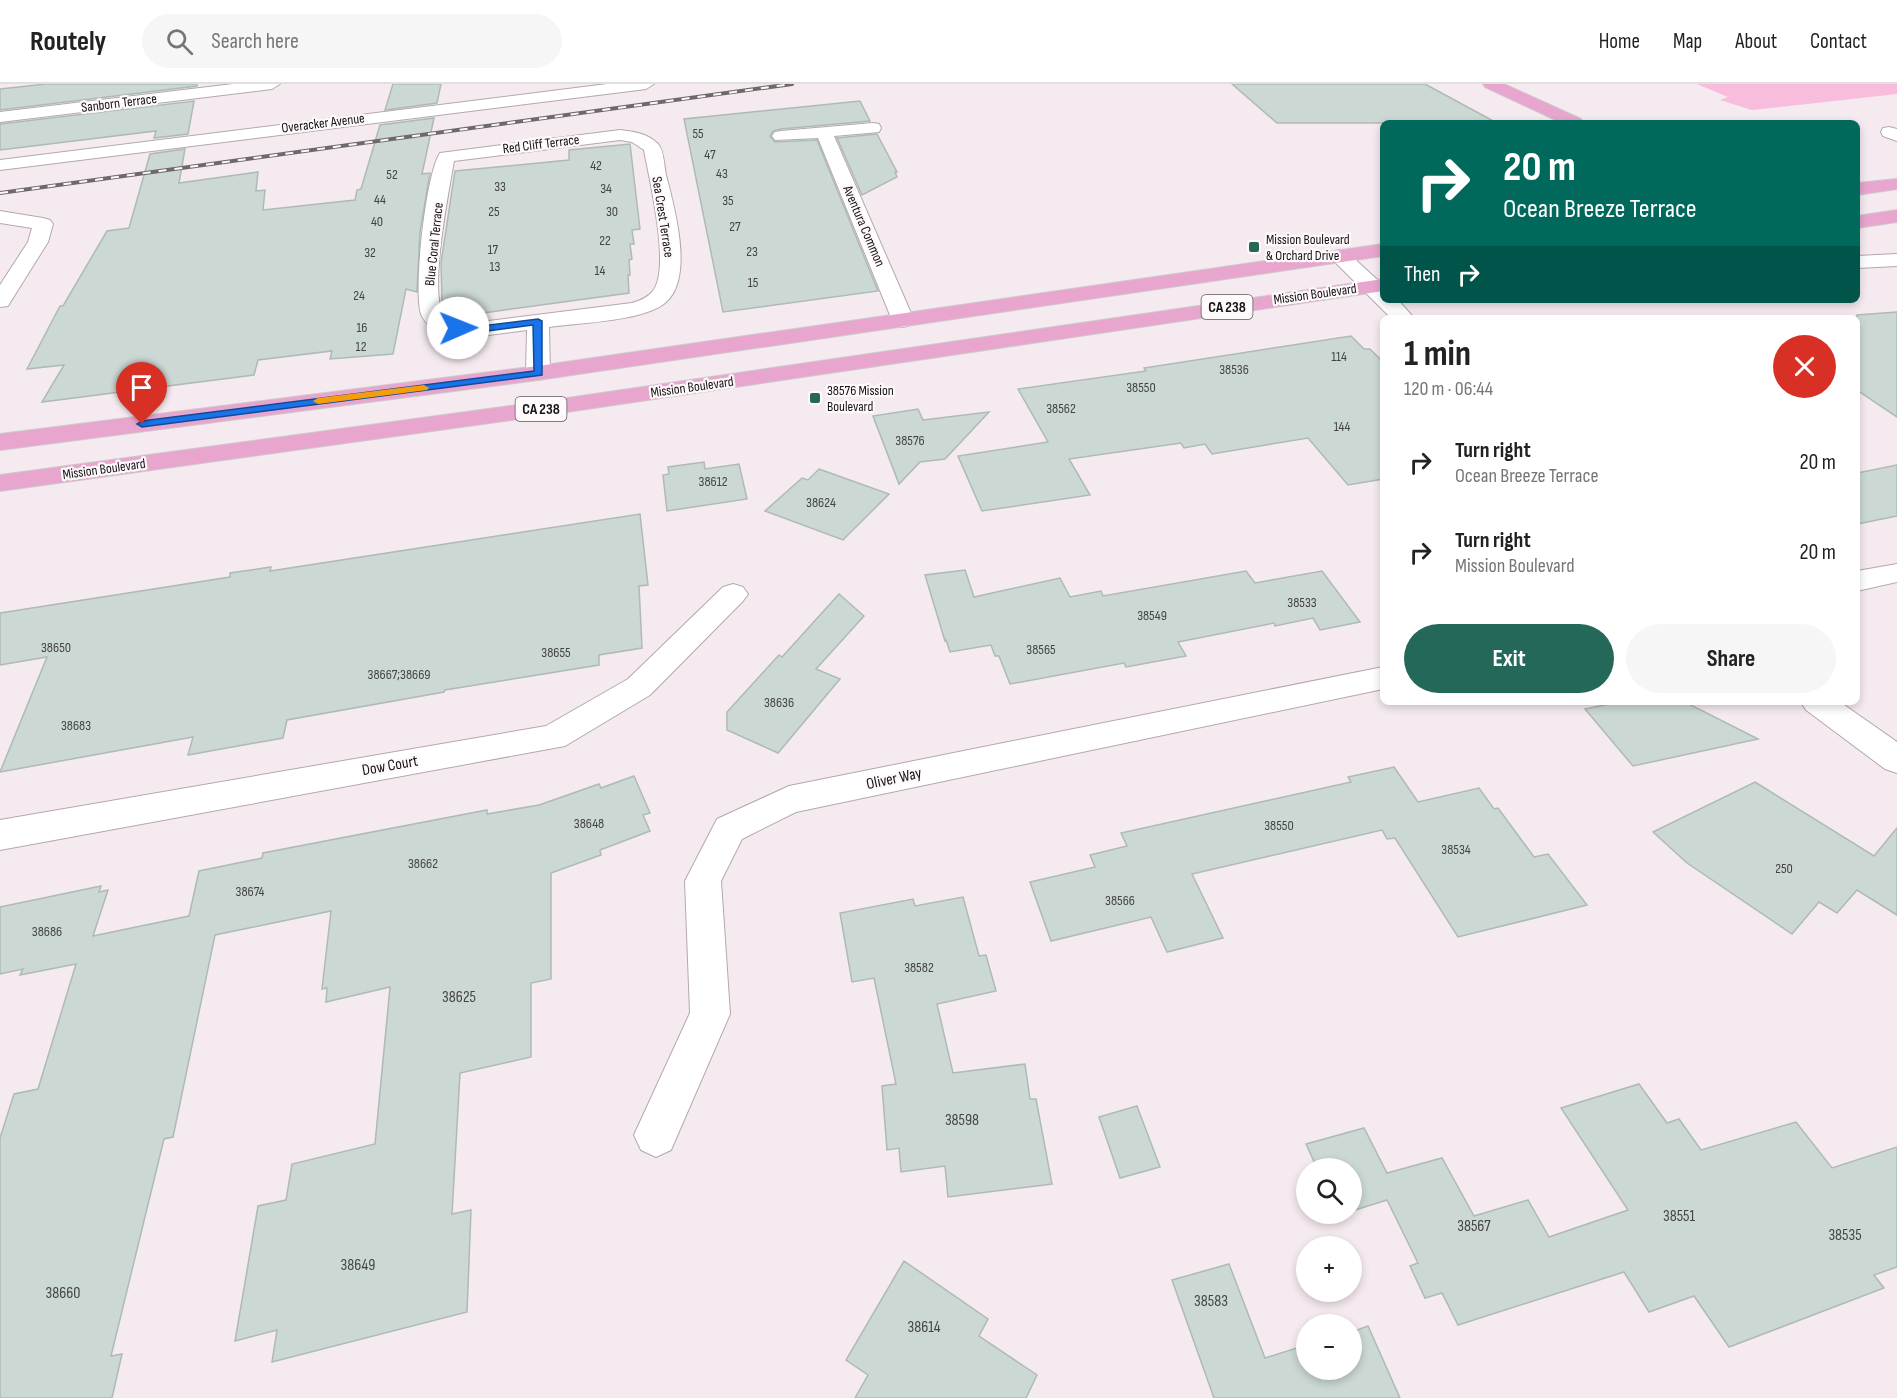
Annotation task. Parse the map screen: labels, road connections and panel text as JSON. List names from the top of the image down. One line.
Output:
{"streets":{"main road":["Mission Boulevard","CA 238"],"street":["Sanborn Terrace","Overacker Avenue","Red Cliff Terrace","Sea Crest Terrace","Aventura Common","Blue Coral Terrace","Dow Court","Oliver Way"]},"crossings":[["Red Cliff Terrace","Sea Crest Terrace"],["Red Cliff Terrace","Blue Coral Terrace"],["Sea Crest Terrace","Blue Coral Terrace"],["Aventura Common","CA 238"]],"places":{"transit":["Mission Boulevard & Orchard Drive","38576 Mission Boulevard"]},"house_numbers":["55","47","42","43","52","33","34","44","35","25","30","40","27","22","17","23","32","13","14","15","24","16","12","114","38536","38550","38562","144","38576","38612","38624","38533","38549","38650","38565","38655","38667;38669","38636","38683","38648","38550","38534","38662","250","38674","38566","38686","38582","38625","38598","38551","38567","38535","38649","38660","38583","38614"],"page":{"header":"Routely","search":"Search here","nav":["Home","Map","About","Contact"],"turn":["20 m","Ocean Breeze Terrace"],"then":"Then","heading":["1 min","120 m · 06:44"],"list":[{"name":"Turn right","note":"Ocean Breeze Terrace","value":"20 m"},{"name":"Turn right","note":"Mission Boulevard","value":"20 m"}],"buttons":["Exit","Share"],"map_buttons":["+","−"]}}
